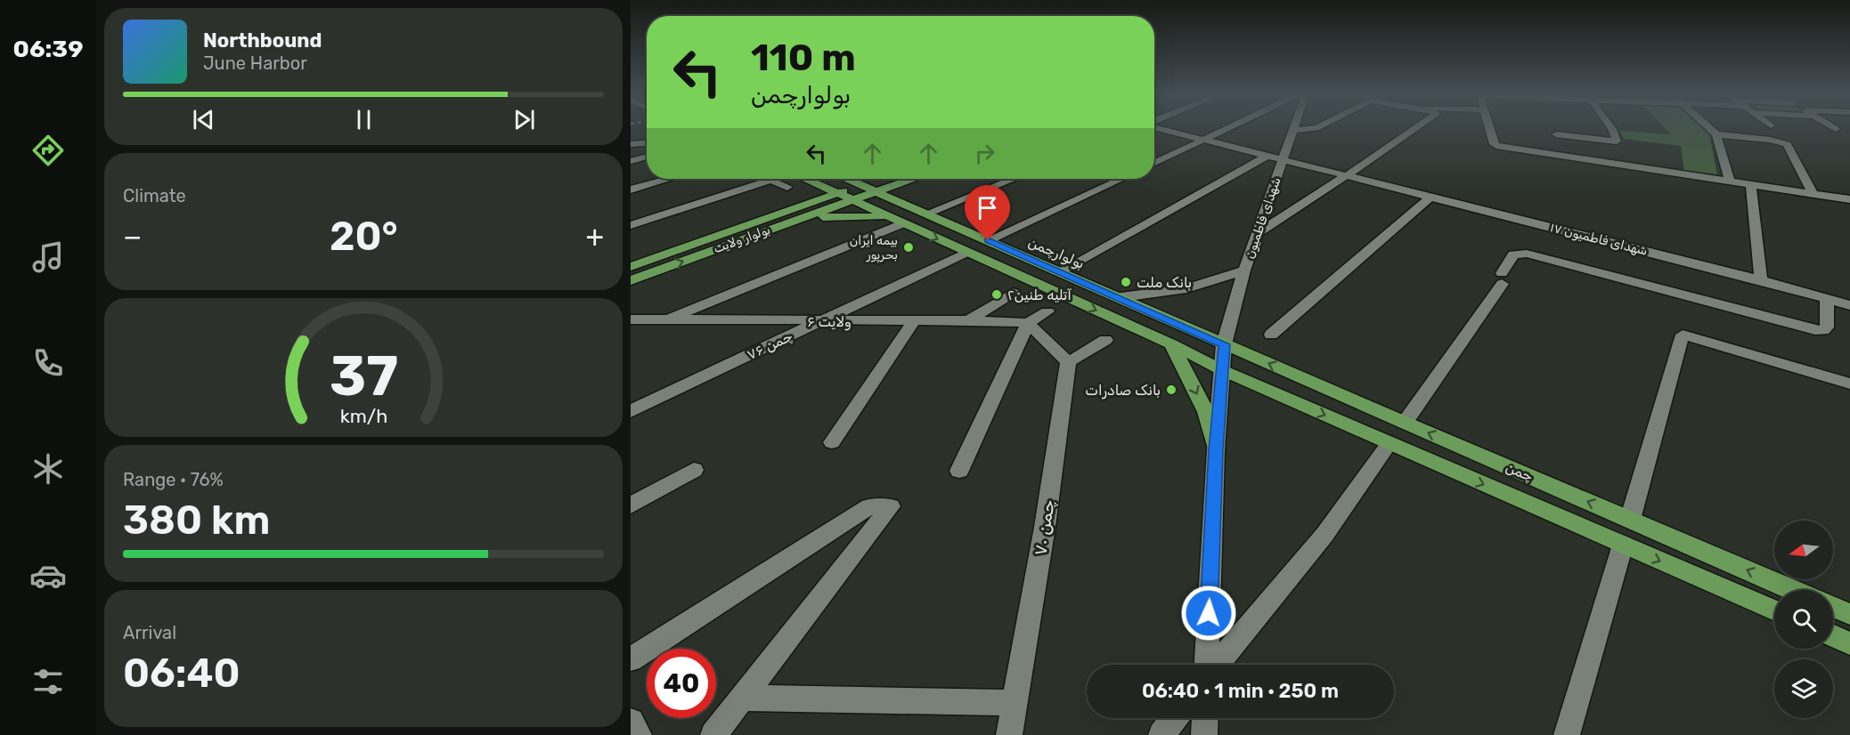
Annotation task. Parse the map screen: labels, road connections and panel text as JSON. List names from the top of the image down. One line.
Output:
{"streets":{"main road":["بولوار ولایت","بولوارچمن","چمن"],"street":["شهدای فاطمیون","شهدای فاطمیون ۱۷","ولایت ۶","چمن ۷۶","چمن ۷۰"]},"crossings":[["شهدای فاطمیون","شهدای فاطمیون ۱۷"],["شهدای فاطمیون","بولوارچمن"],["شهدای فاطمیون","چمن"],["بولوار ولایت","بولوارچمن"],["بولوارچمن","چمن"],["ولایت ۶","چمن ۷۶"]],"places":["بيمه ايران بحرپور","بانک ملت","آتلیه طنین۲","بانک صادرات"],"north":"left","page":{"tabs":"06:39","turn":["110 m","بولوارچمن"],"song":["Northbound","June Harbor"],"tile":["Climate",["Range · 76%","380 km"],["Arrival","06:40"]],"heat":["−","20°","+"],"limit":"40","trip":"06:40 · 1 min · 250 m","gauge":["37","km/h"]}}
